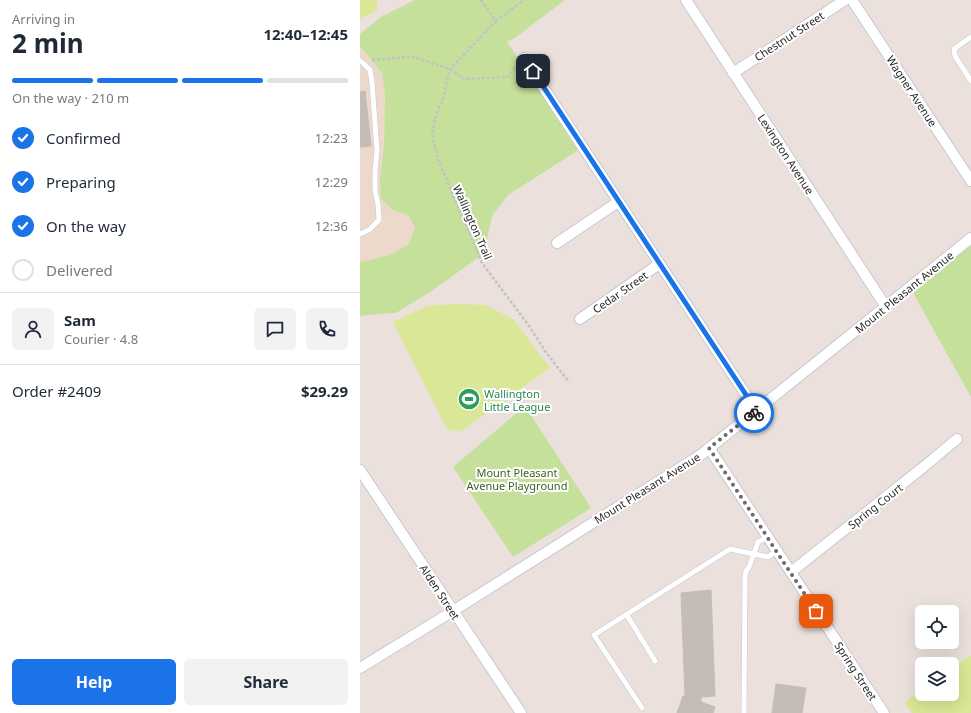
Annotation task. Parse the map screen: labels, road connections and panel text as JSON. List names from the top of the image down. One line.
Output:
{"streets":{"street":["Chestnut Street","Wagner Avenue","Lexington Avenue","Cedar Street","Mount Pleasant Avenue","Spring Court","Alden Street","Spring Street"],"path":["Wallington Trail"]},"crossings":[["Chestnut Street","Lexington Avenue"],["Lexington Avenue","Mount Pleasant Avenue"],["Mount Pleasant Avenue","Alden Street"],["Mount Pleasant Avenue","Spring Street"],["Spring Court","Spring Street"]],"parks":["Mount Pleasant Avenue Playground"],"places":{"sports":["Wallington Little League"]},"page":{"heading":["2 min","Arriving in","12:40–12:45"],"panel":["Sam","Courier · 4.8","Order #2409","$29.29"],"bar":"On the way · 210 m","list":[["Confirmed","12:23"],["Preparing","12:29"],["On the way","12:36"],"Delivered"],"buttons":["Help","Share"]}}
